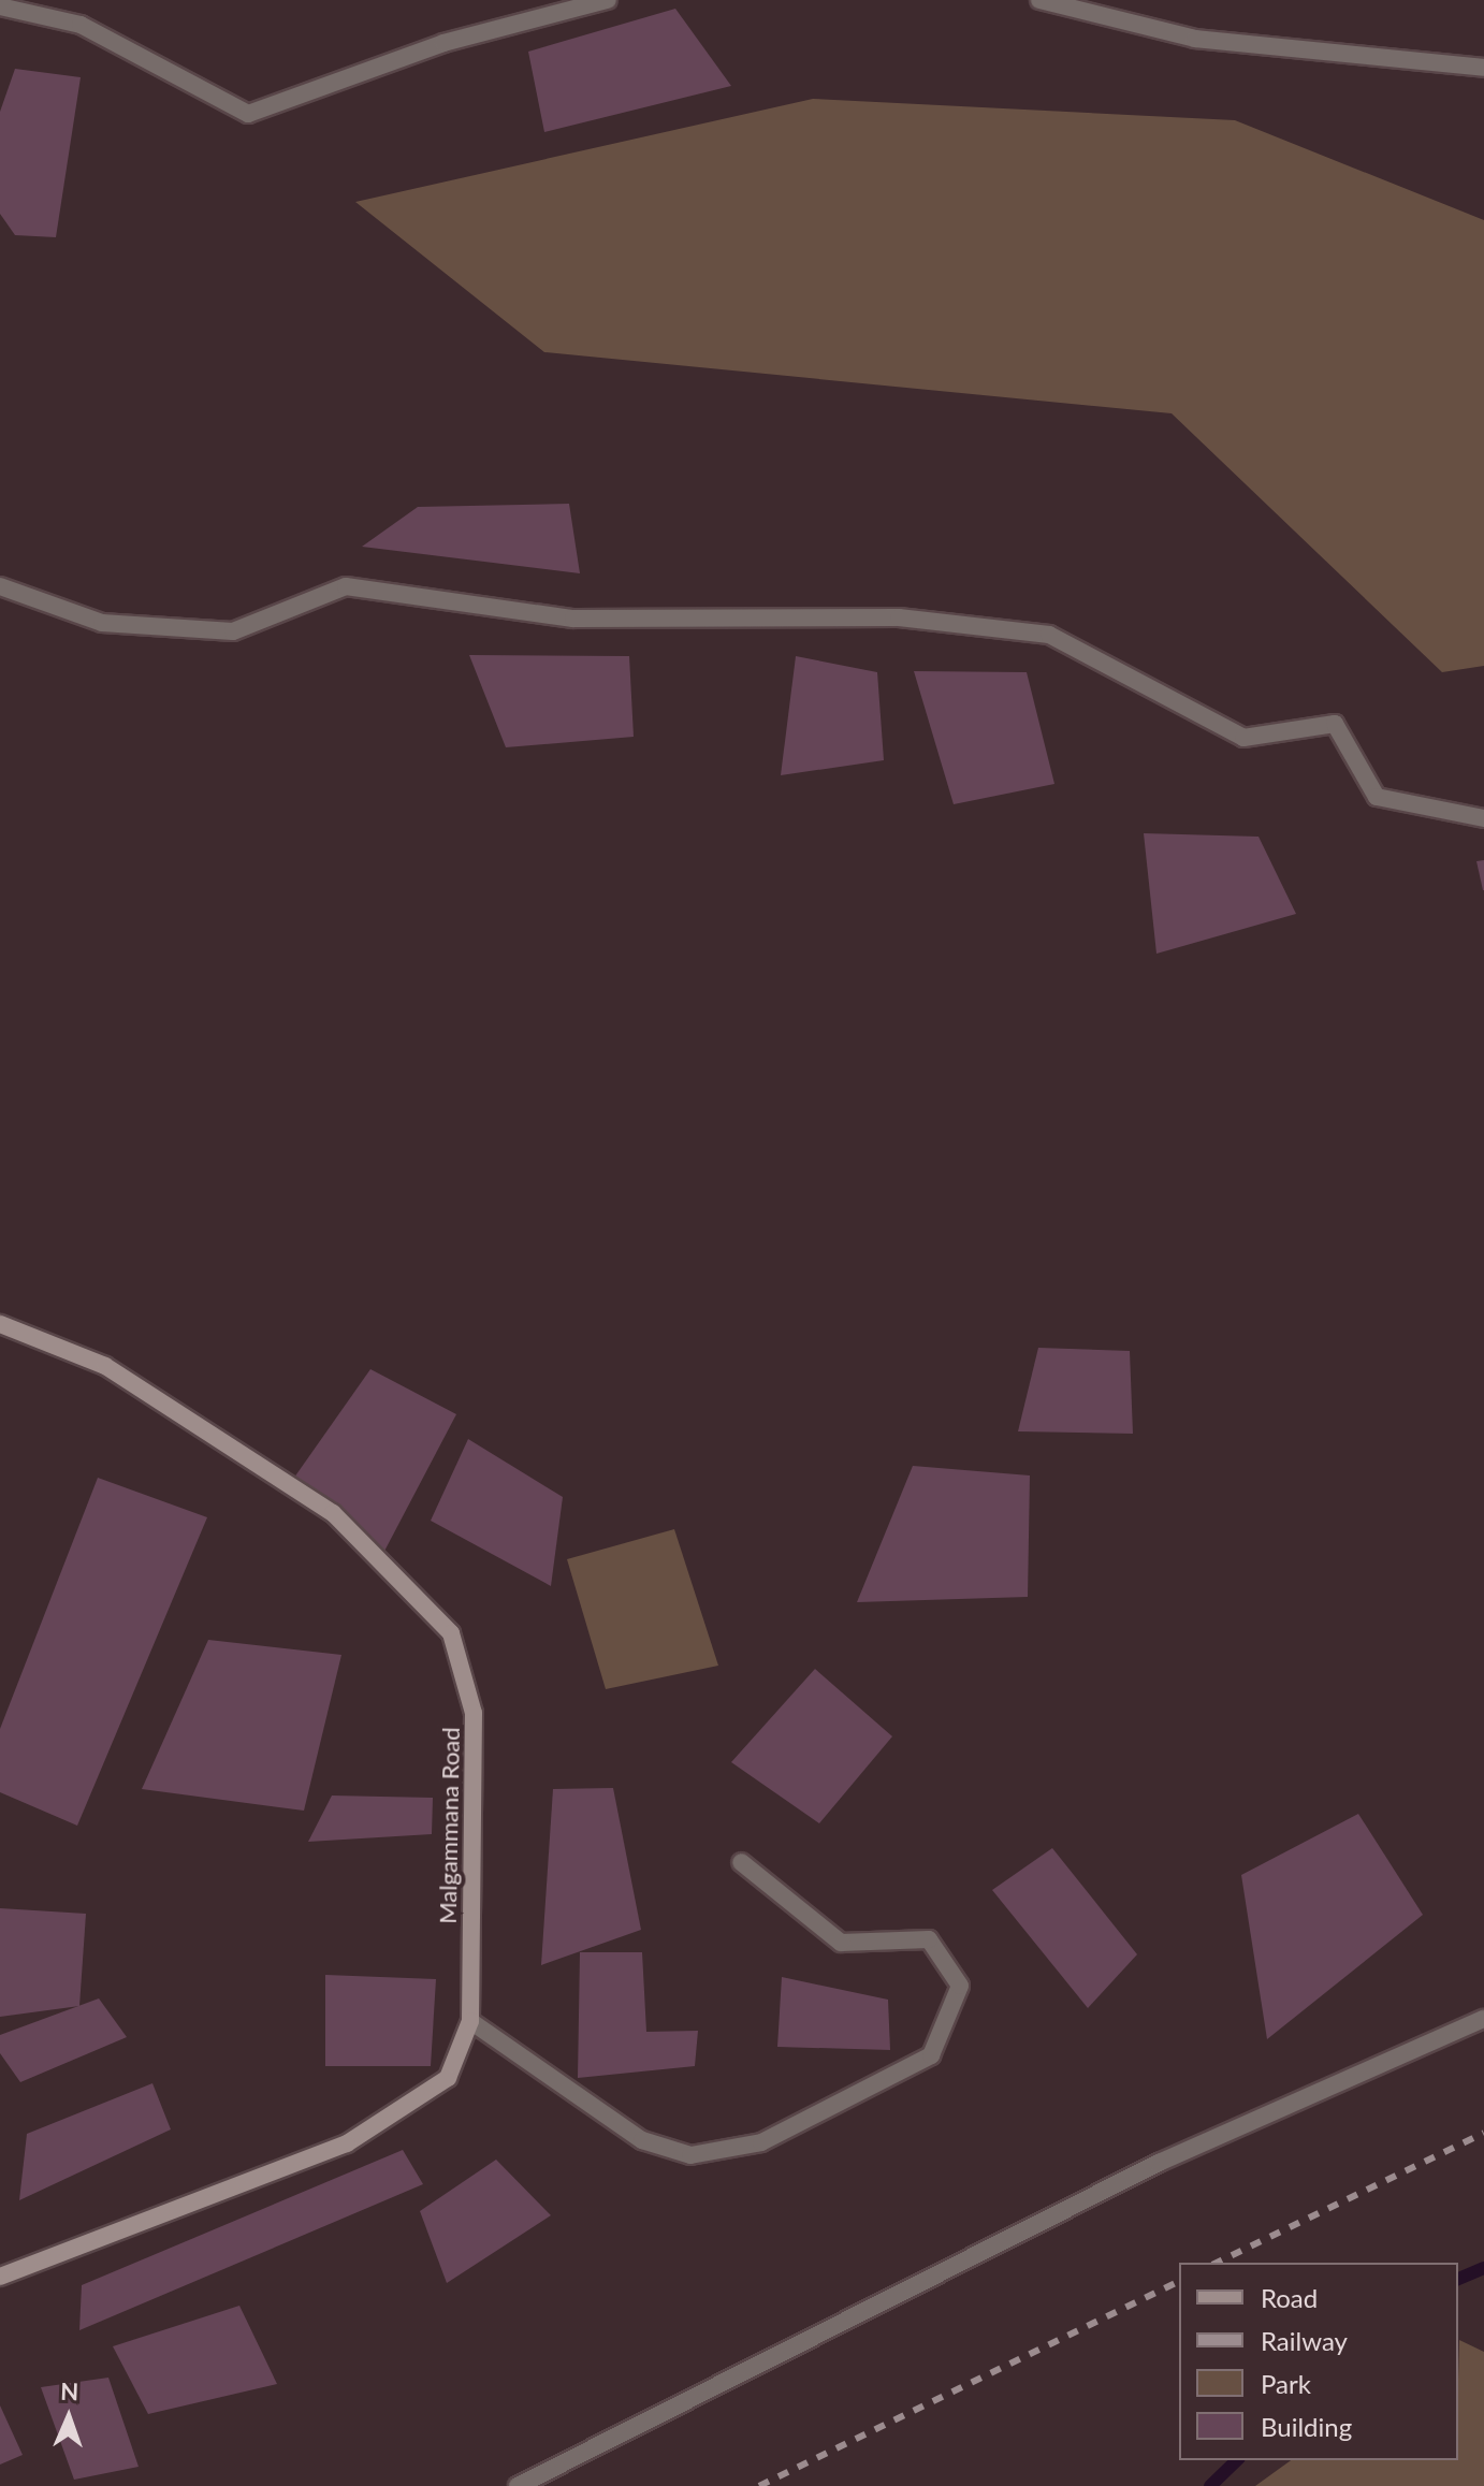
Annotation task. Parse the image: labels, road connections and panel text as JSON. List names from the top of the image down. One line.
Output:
{"streets":{"street":["Malgammana Road"]},"legend":["Road","Railway","Park","Building"],"north":"top"}
